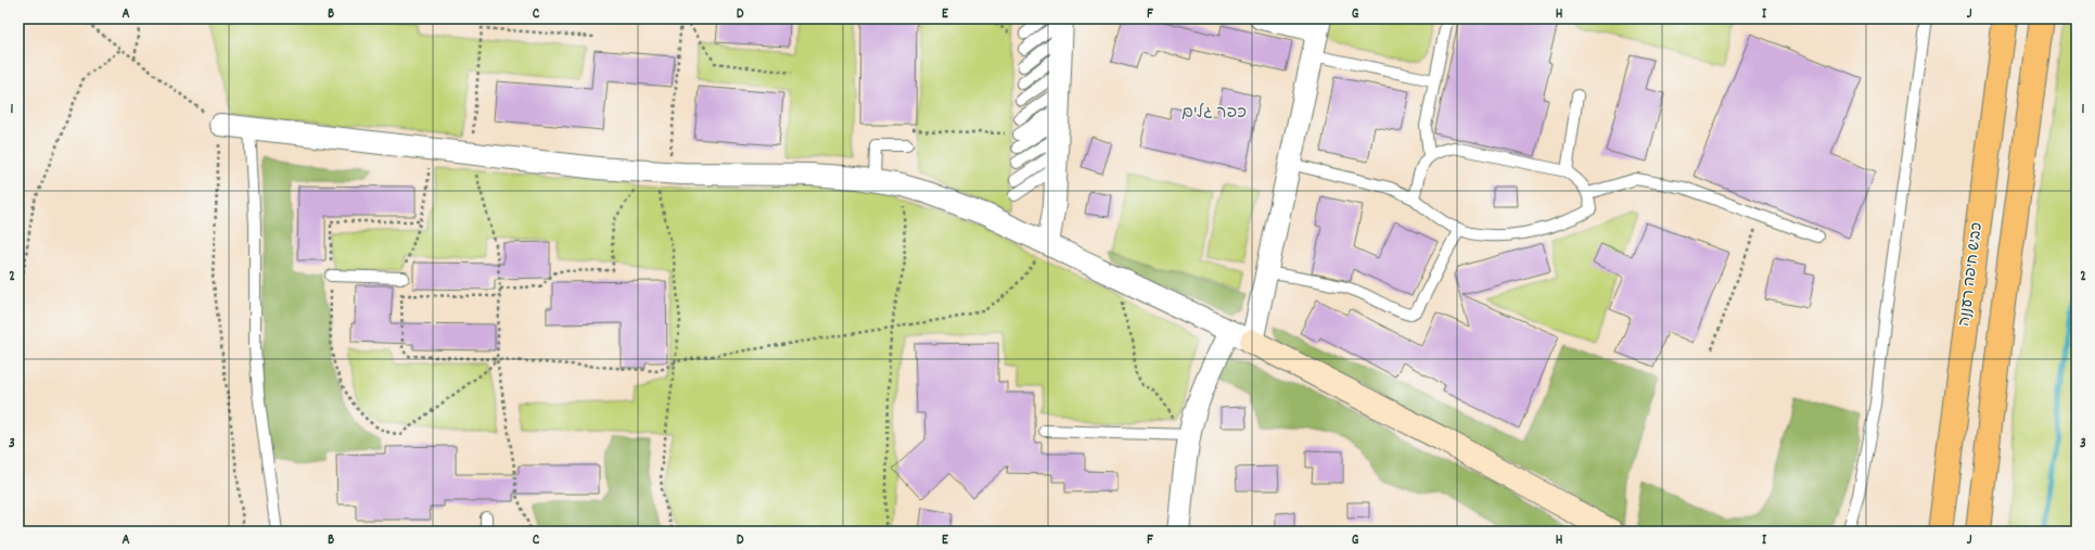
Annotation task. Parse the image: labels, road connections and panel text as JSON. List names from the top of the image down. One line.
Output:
{"streets":{"highway":["כביש חיפה רעננה"]},"districts":["כפר גלים"],"grid":{"columns":["A","B","C","D","E","F","G","H","I","J"],"rows":["1","2","3"]}}
